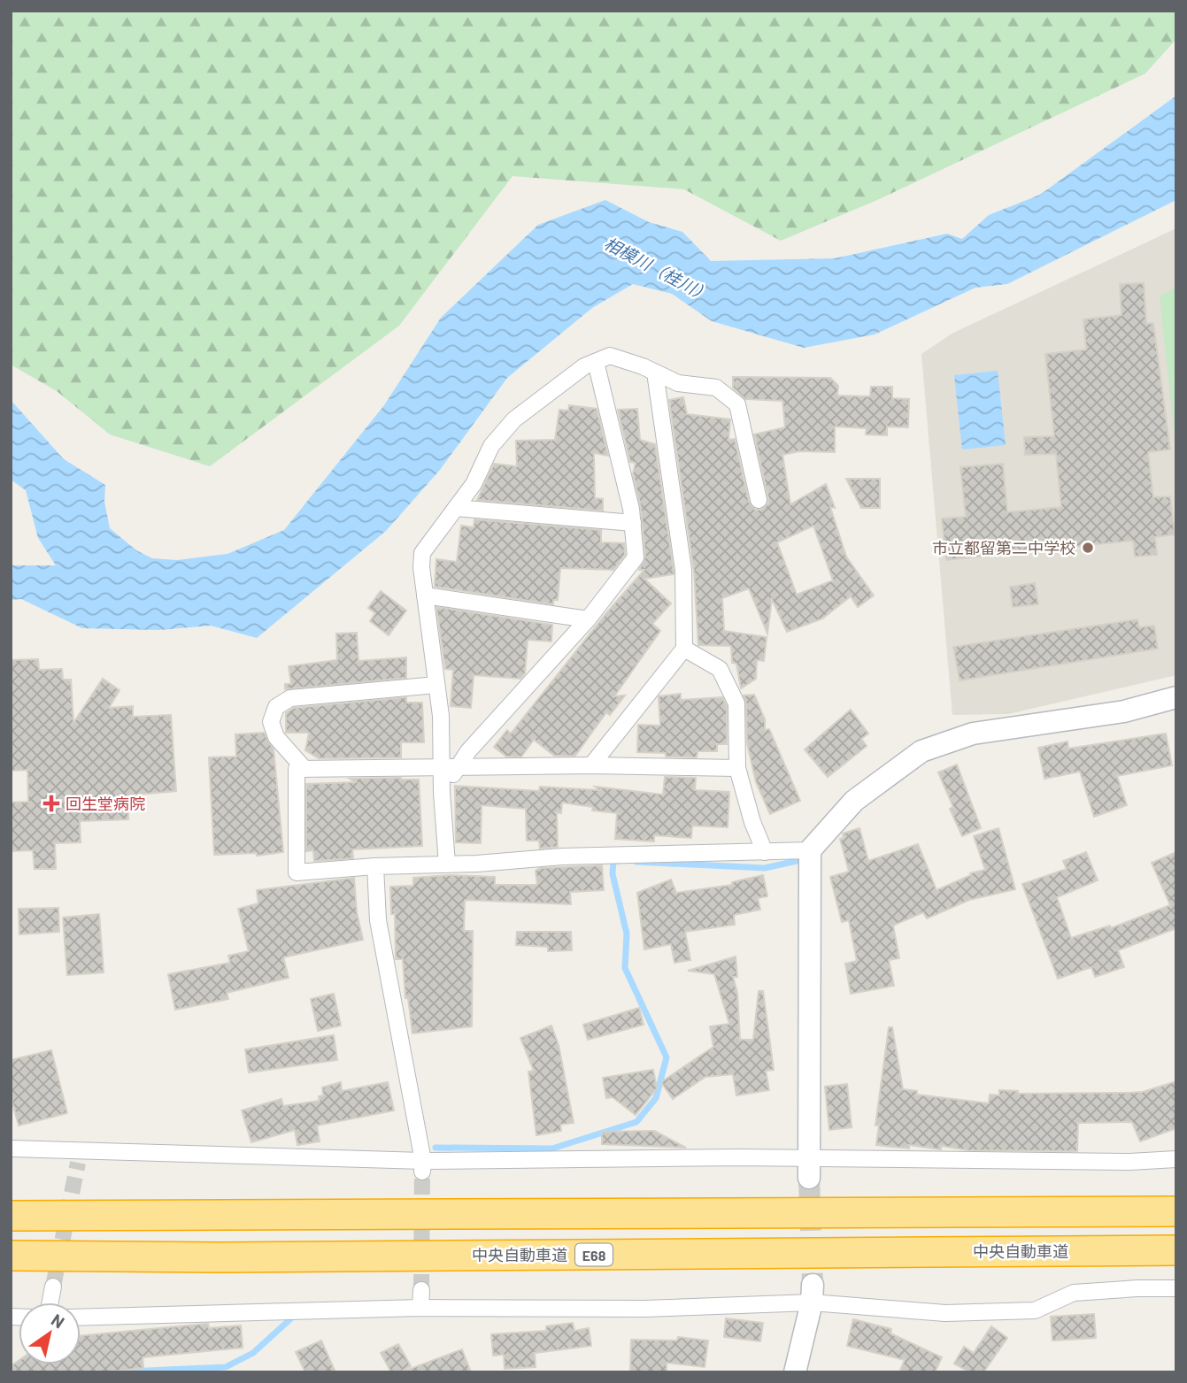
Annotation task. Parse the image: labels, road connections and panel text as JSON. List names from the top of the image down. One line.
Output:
{"streets":{"highway":["中央自動車道","E68"]},"water":["相模川（桂川）"],"places":{"other":["市立都留第二中学校"],"health":["回生堂病院"]},"north":"top right"}
